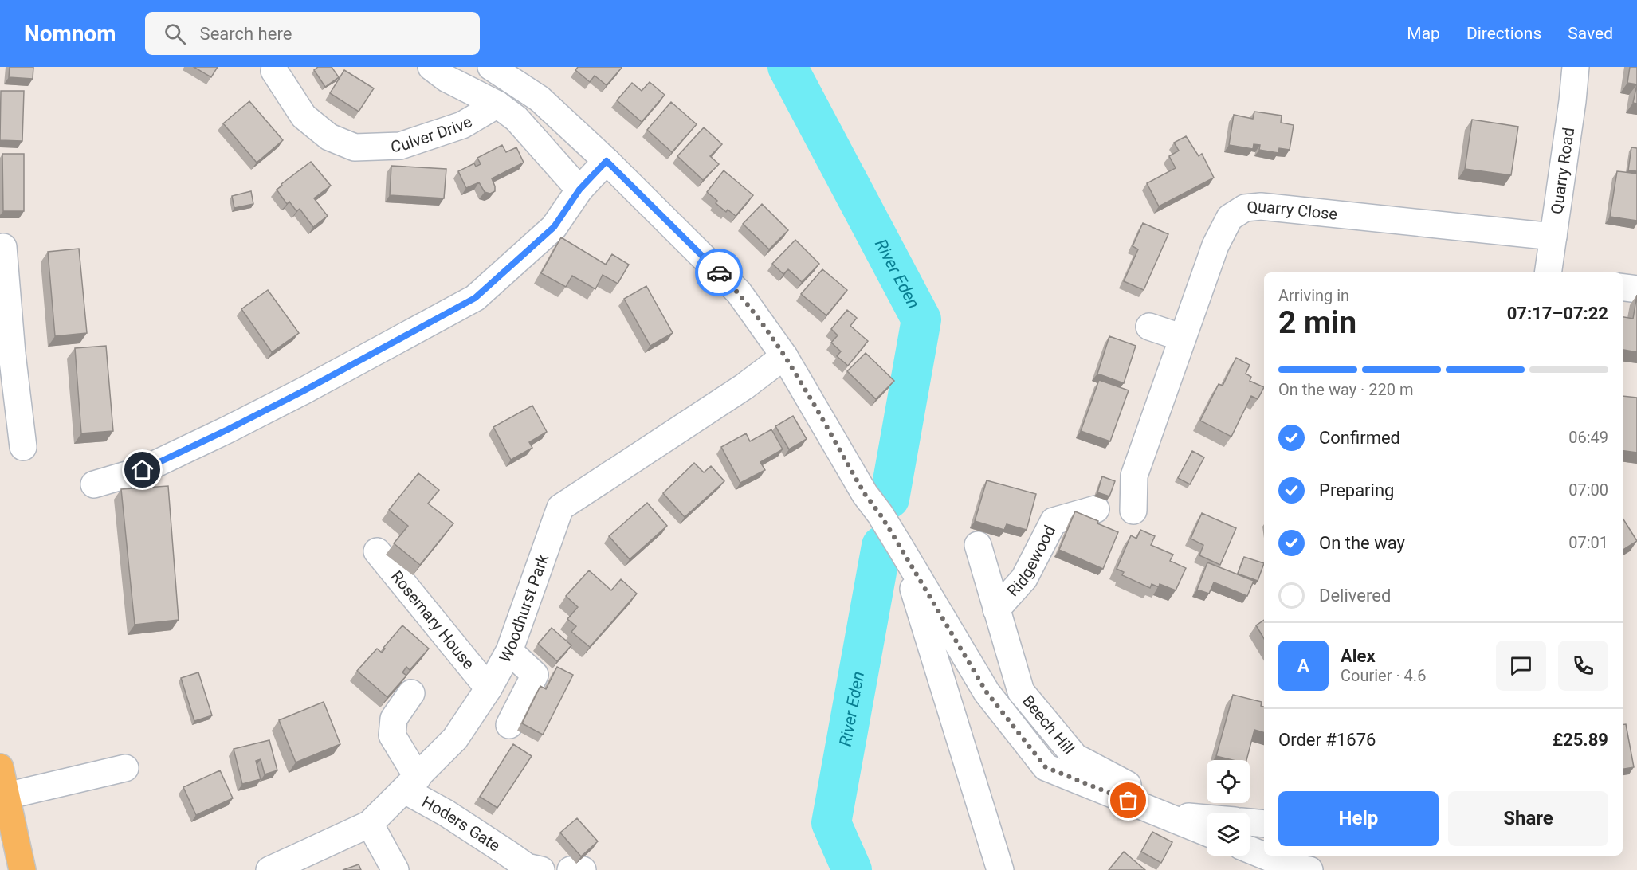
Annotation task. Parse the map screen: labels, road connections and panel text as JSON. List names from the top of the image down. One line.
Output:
{"streets":{"street":["Culver Drive","Quarry Road","Quarry Close","Ridgewood","Woodhurst Park","Rosemary House","Beech Hill","Hoders Gate"]},"crossings":[["Quarry Road","Quarry Close"],["Ridgewood","Beech Hill"],["Woodhurst Park","Rosemary House"],["Woodhurst Park","Hoders Gate"]],"water":["River Eden"],"page":{"header":"Nomnom","search":"Search here","nav":["Map","Directions","Saved"],"heading":["2 min","Arriving in","07:17–07:22"],"panel":["Alex","Courier · 4.6","Order #1676","£25.89"],"bar":"On the way · 220 m","list":[["Confirmed","06:49"],["Preparing","07:00"],["On the way","07:01"],"Delivered"],"round":"A","buttons":["Help","Share"]}}
